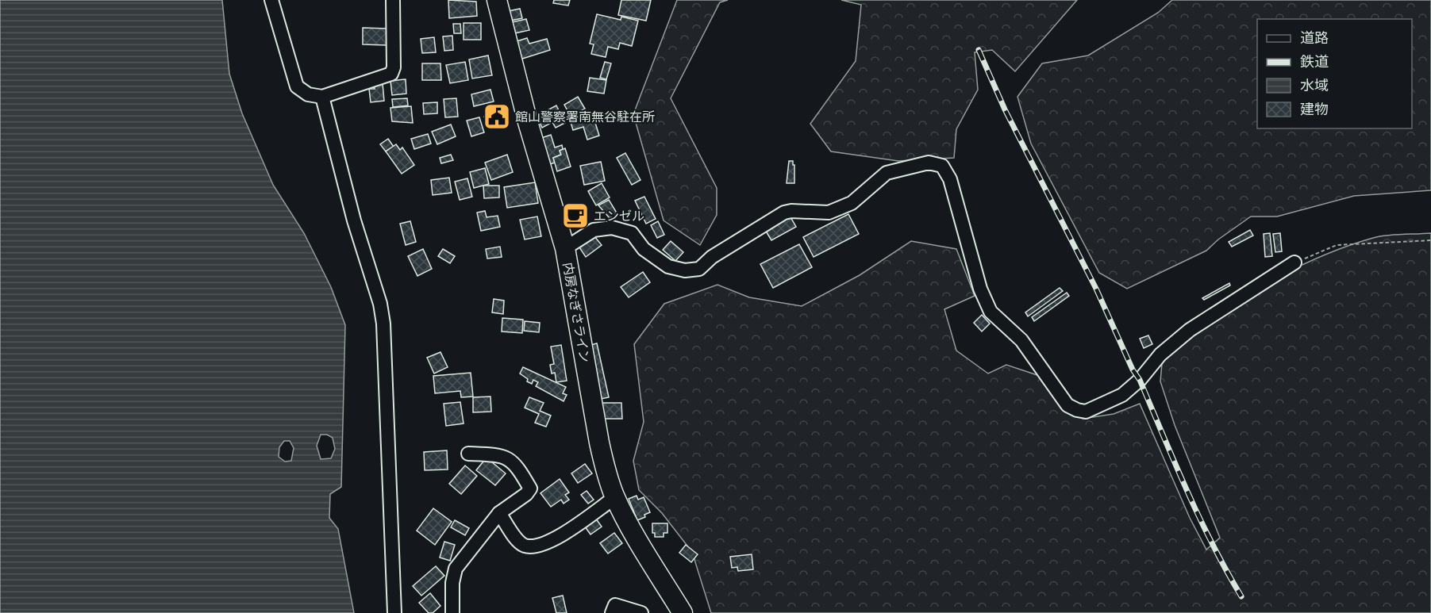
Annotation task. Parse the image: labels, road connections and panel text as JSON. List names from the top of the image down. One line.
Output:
{"streets":{"highway":["内房なぎさライン"]},"places":{"public building":["館山警察署南無谷駐在所"],"cafe":["エンゼル"]},"legend":["道路","鉄道","水域","建物"]}
